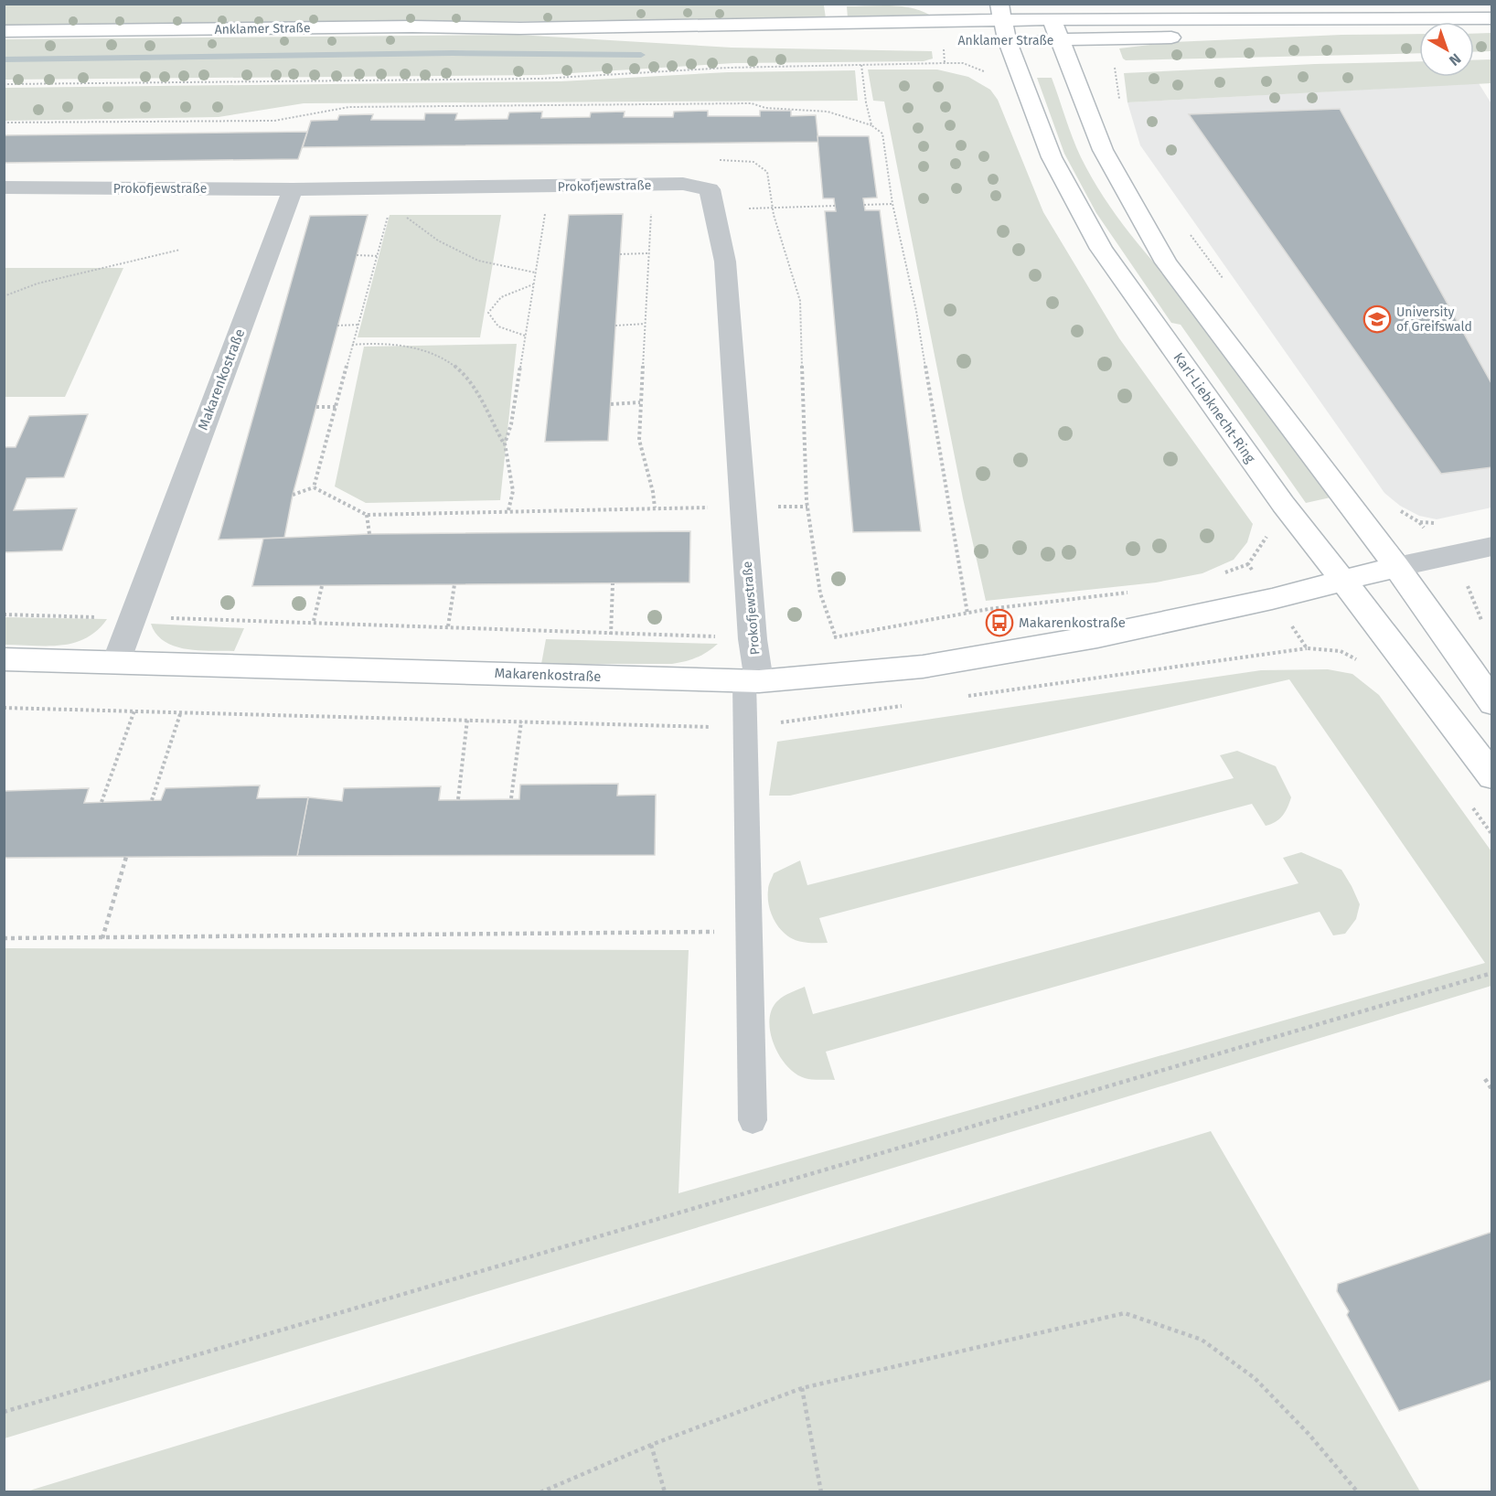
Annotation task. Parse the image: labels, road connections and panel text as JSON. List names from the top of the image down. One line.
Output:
{"streets":{"street":["Anklamer Straße","Prokofjewstraße","Makarenkostraße","Karl-Liebknecht-Ring"]},"crossings":[["Anklamer Straße","Karl-Liebknecht-Ring"],["Prokofjewstraße","Makarenkostraße"],["Makarenkostraße","Karl-Liebknecht-Ring"]],"places":{"school or university":["University of Greifswald"],"bus stop":["Makarenkostraße"]},"north":"bottom right"}
